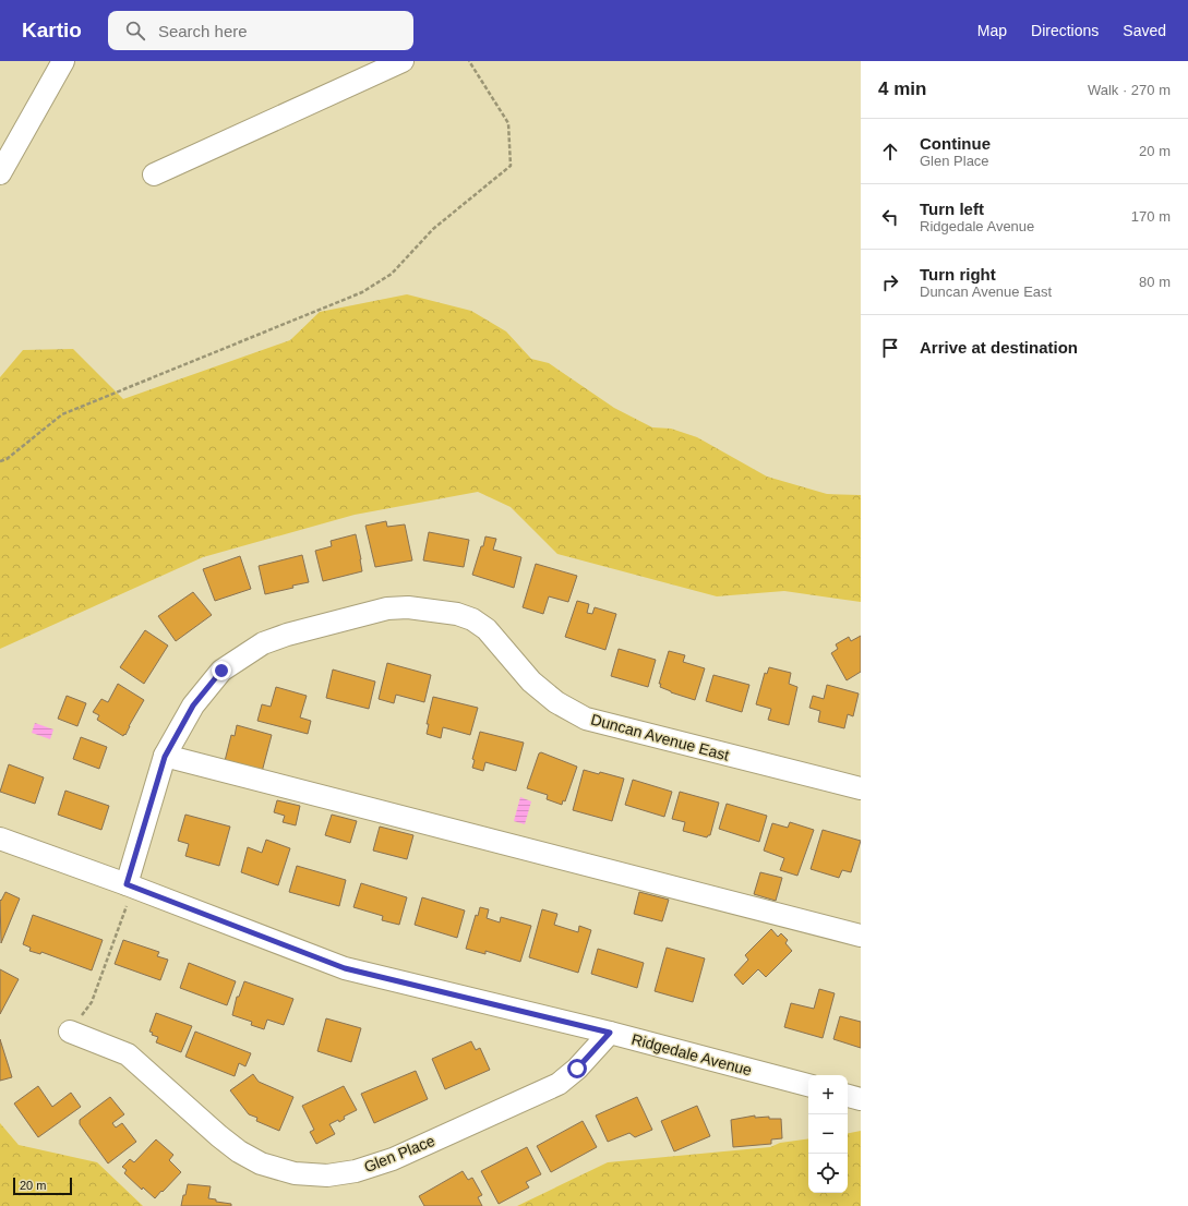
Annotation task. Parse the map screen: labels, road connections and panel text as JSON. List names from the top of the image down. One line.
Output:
{"streets":{"street":["Duncan Avenue East","Ridgedale Avenue","Glen Place"]},"crossings":[["Duncan Avenue East","Ridgedale Avenue"],["Ridgedale Avenue","Glen Place"]],"scale_bar":"20 m","page":{"header":"Kartio","search":"Search here","nav":["Map","Directions","Saved"],"heading":["4 min","Walk · 270 m"],"list":[["Continue","Glen Place","20 m"],["Turn left","Ridgedale Avenue","170 m"],["Turn right","Duncan Avenue East","80 m"],"Arrive at destination"],"map_buttons":["+","−"],"scale":"20 m"}}
